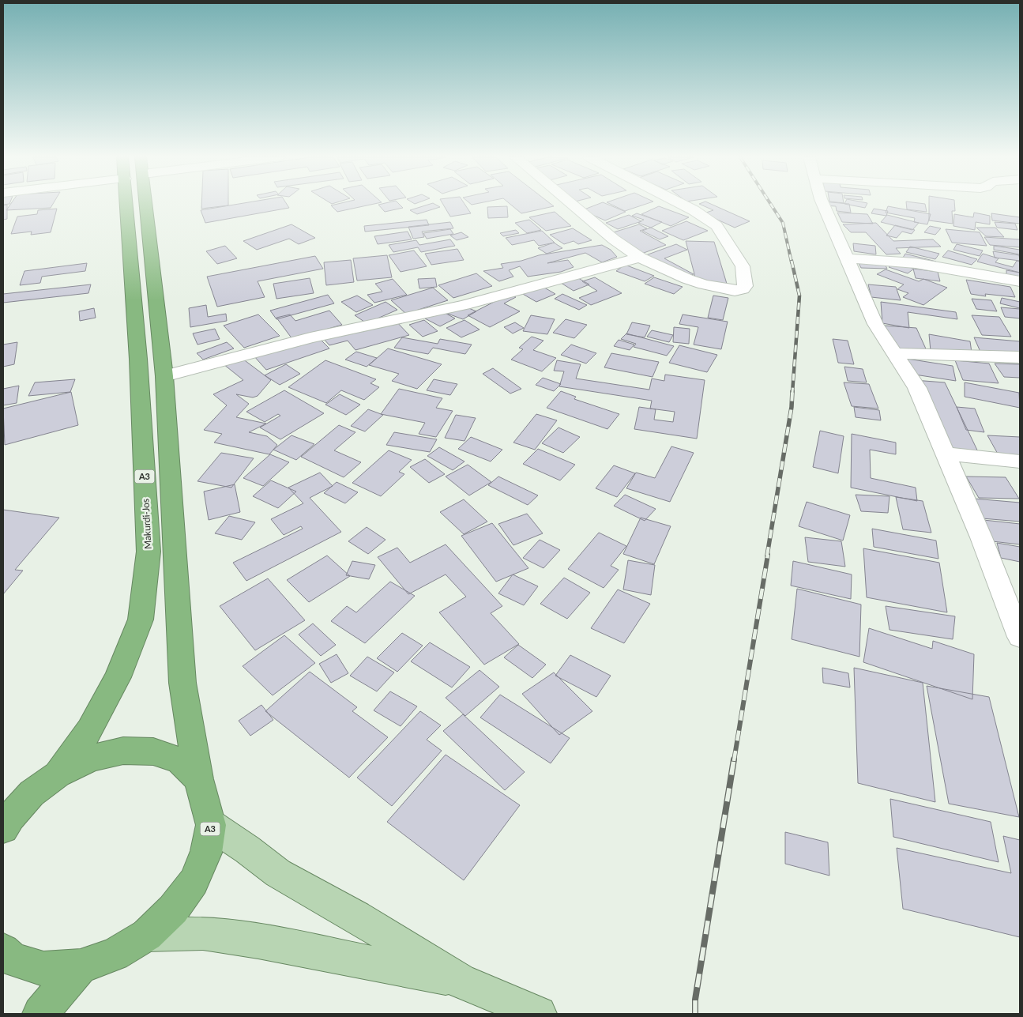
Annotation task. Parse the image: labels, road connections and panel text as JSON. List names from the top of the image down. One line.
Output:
{"streets":{"highway":["A3","Makurdi-Jos"]},"crossings":[["A3","Makurdi-Jos"]]}
